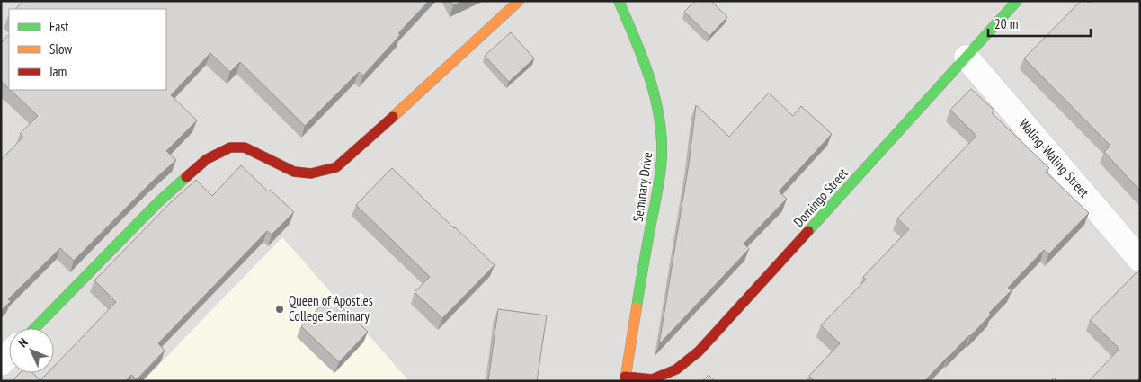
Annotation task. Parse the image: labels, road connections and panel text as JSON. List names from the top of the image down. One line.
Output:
{"streets":{"street":["Waling-Waling Street","Seminary Drive","Domingo Street"]},"crossings":[["Waling-Waling Street","Domingo Street"],["Seminary Drive","Domingo Street"]],"places":["Queen of Apostles College Seminary"],"legend":["Fast","Slow","Jam"],"scale_bar":"20 m","north":"top left"}
